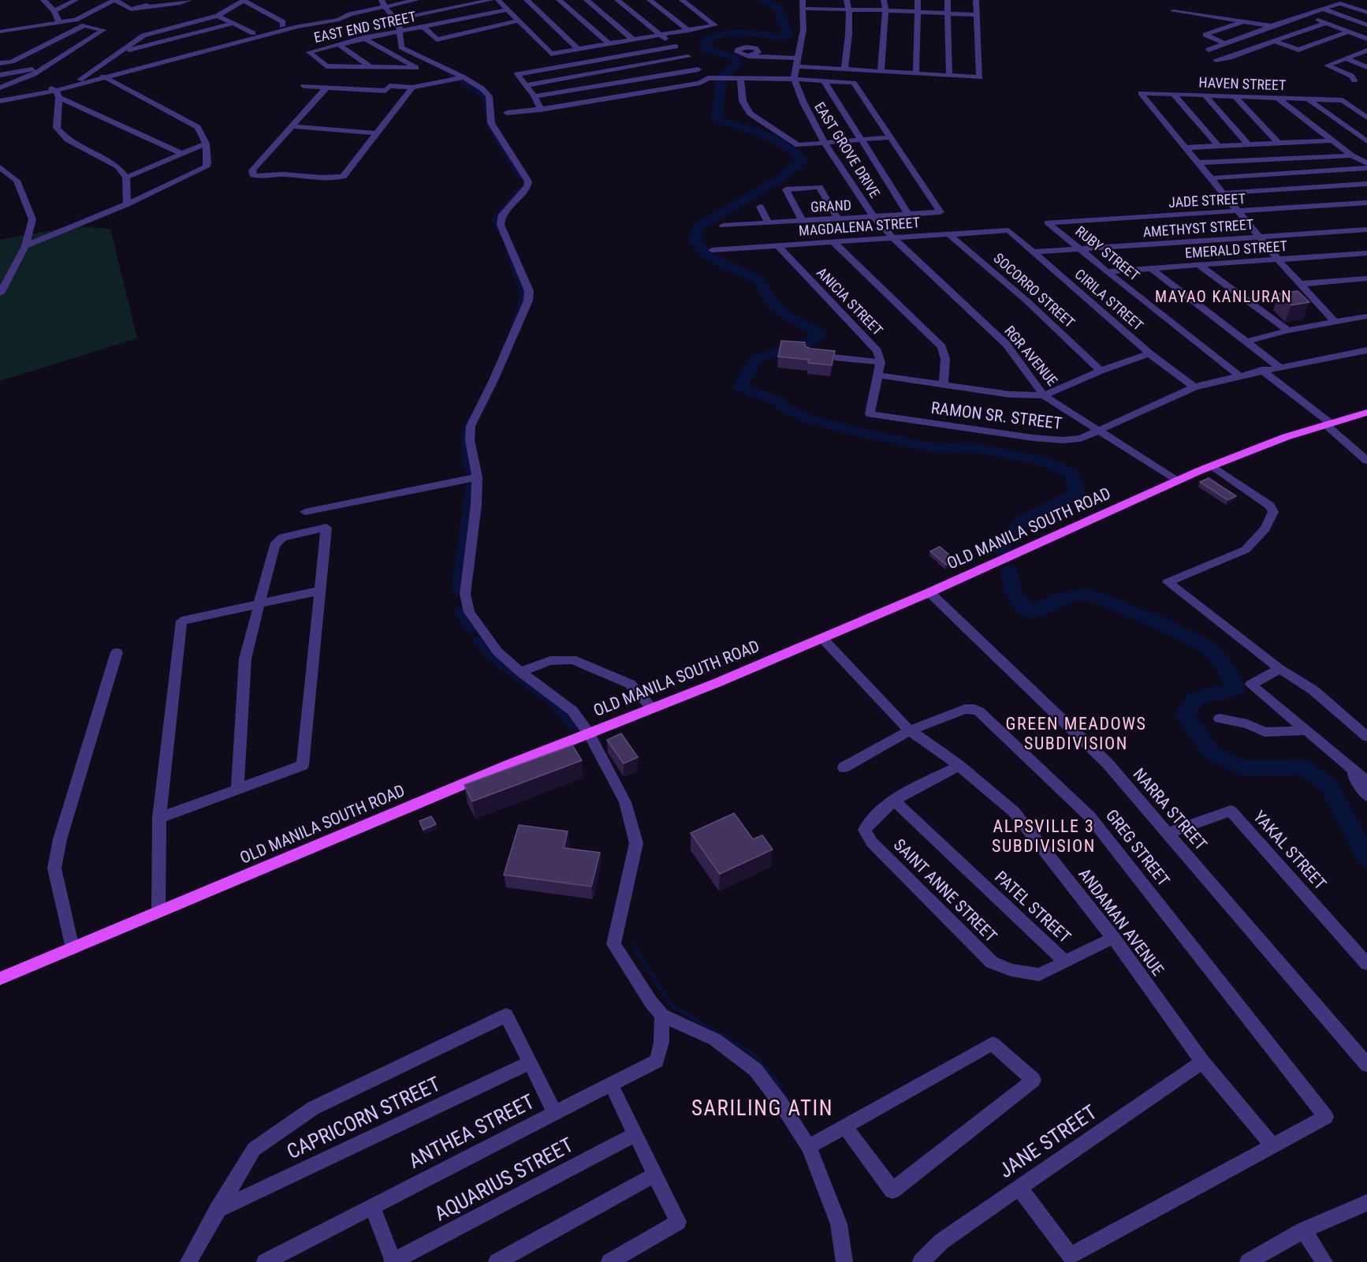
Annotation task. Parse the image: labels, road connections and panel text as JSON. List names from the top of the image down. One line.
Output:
{"streets":{"main road":["OLD MANILA SOUTH ROAD"],"street":["EAST END STREET","HAVEN STREET","EAST GROVE DRIVE","JADE STREET","GRAND","MAGDALENA STREET","AMETHYST STREET","EMERALD STREET","RUBY STREET","SOCORRO STREET","CIRILA STREET","ANICIA STREET","RGR AVENUE","RAMON SR. STREET","NARRA STREET","GREG STREET","YAKAL STREET","SAINT ANNE STREET","PATEL STREET","ANDAMAN AVENUE","CAPRICORN STREET","ANTHEA STREET","JANE STREET","AQUARIUS STREET"]},"crossings":[["EAST GROVE DRIVE","GRAND"],["EAST GROVE DRIVE","RGR AVENUE"],["JADE STREET","RUBY STREET"],["GRAND","MAGDALENA STREET"],["MAGDALENA STREET","SOCORRO STREET"],["MAGDALENA STREET","CIRILA STREET"],["MAGDALENA STREET","ANICIA STREET"],["MAGDALENA STREET","RGR AVENUE"],["AMETHYST STREET","RUBY STREET"],["AMETHYST STREET","CIRILA STREET"],["EMERALD STREET","RUBY STREET"],["RUBY STREET","RAMON SR. STREET"],["CIRILA STREET","RAMON SR. STREET"],["ANICIA STREET","RAMON SR. STREET"],["RGR AVENUE","RAMON SR. STREET"],["RGR AVENUE","OLD MANILA SOUTH ROAD"],["OLD MANILA SOUTH ROAD","NARRA STREET"],["OLD MANILA SOUTH ROAD","ANDAMAN AVENUE"],["NARRA STREET","YAKAL STREET"],["GREG STREET","ANDAMAN AVENUE"],["SAINT ANNE STREET","PATEL STREET"],["SAINT ANNE STREET","ANDAMAN AVENUE"],["ANDAMAN AVENUE","JANE STREET"]],"districts":["MAYAO KANLURAN","GREEN MEADOWS SUBDIVISION","ALPSVILLE 3 SUBDIVISION","SARILING ATIN"]}
